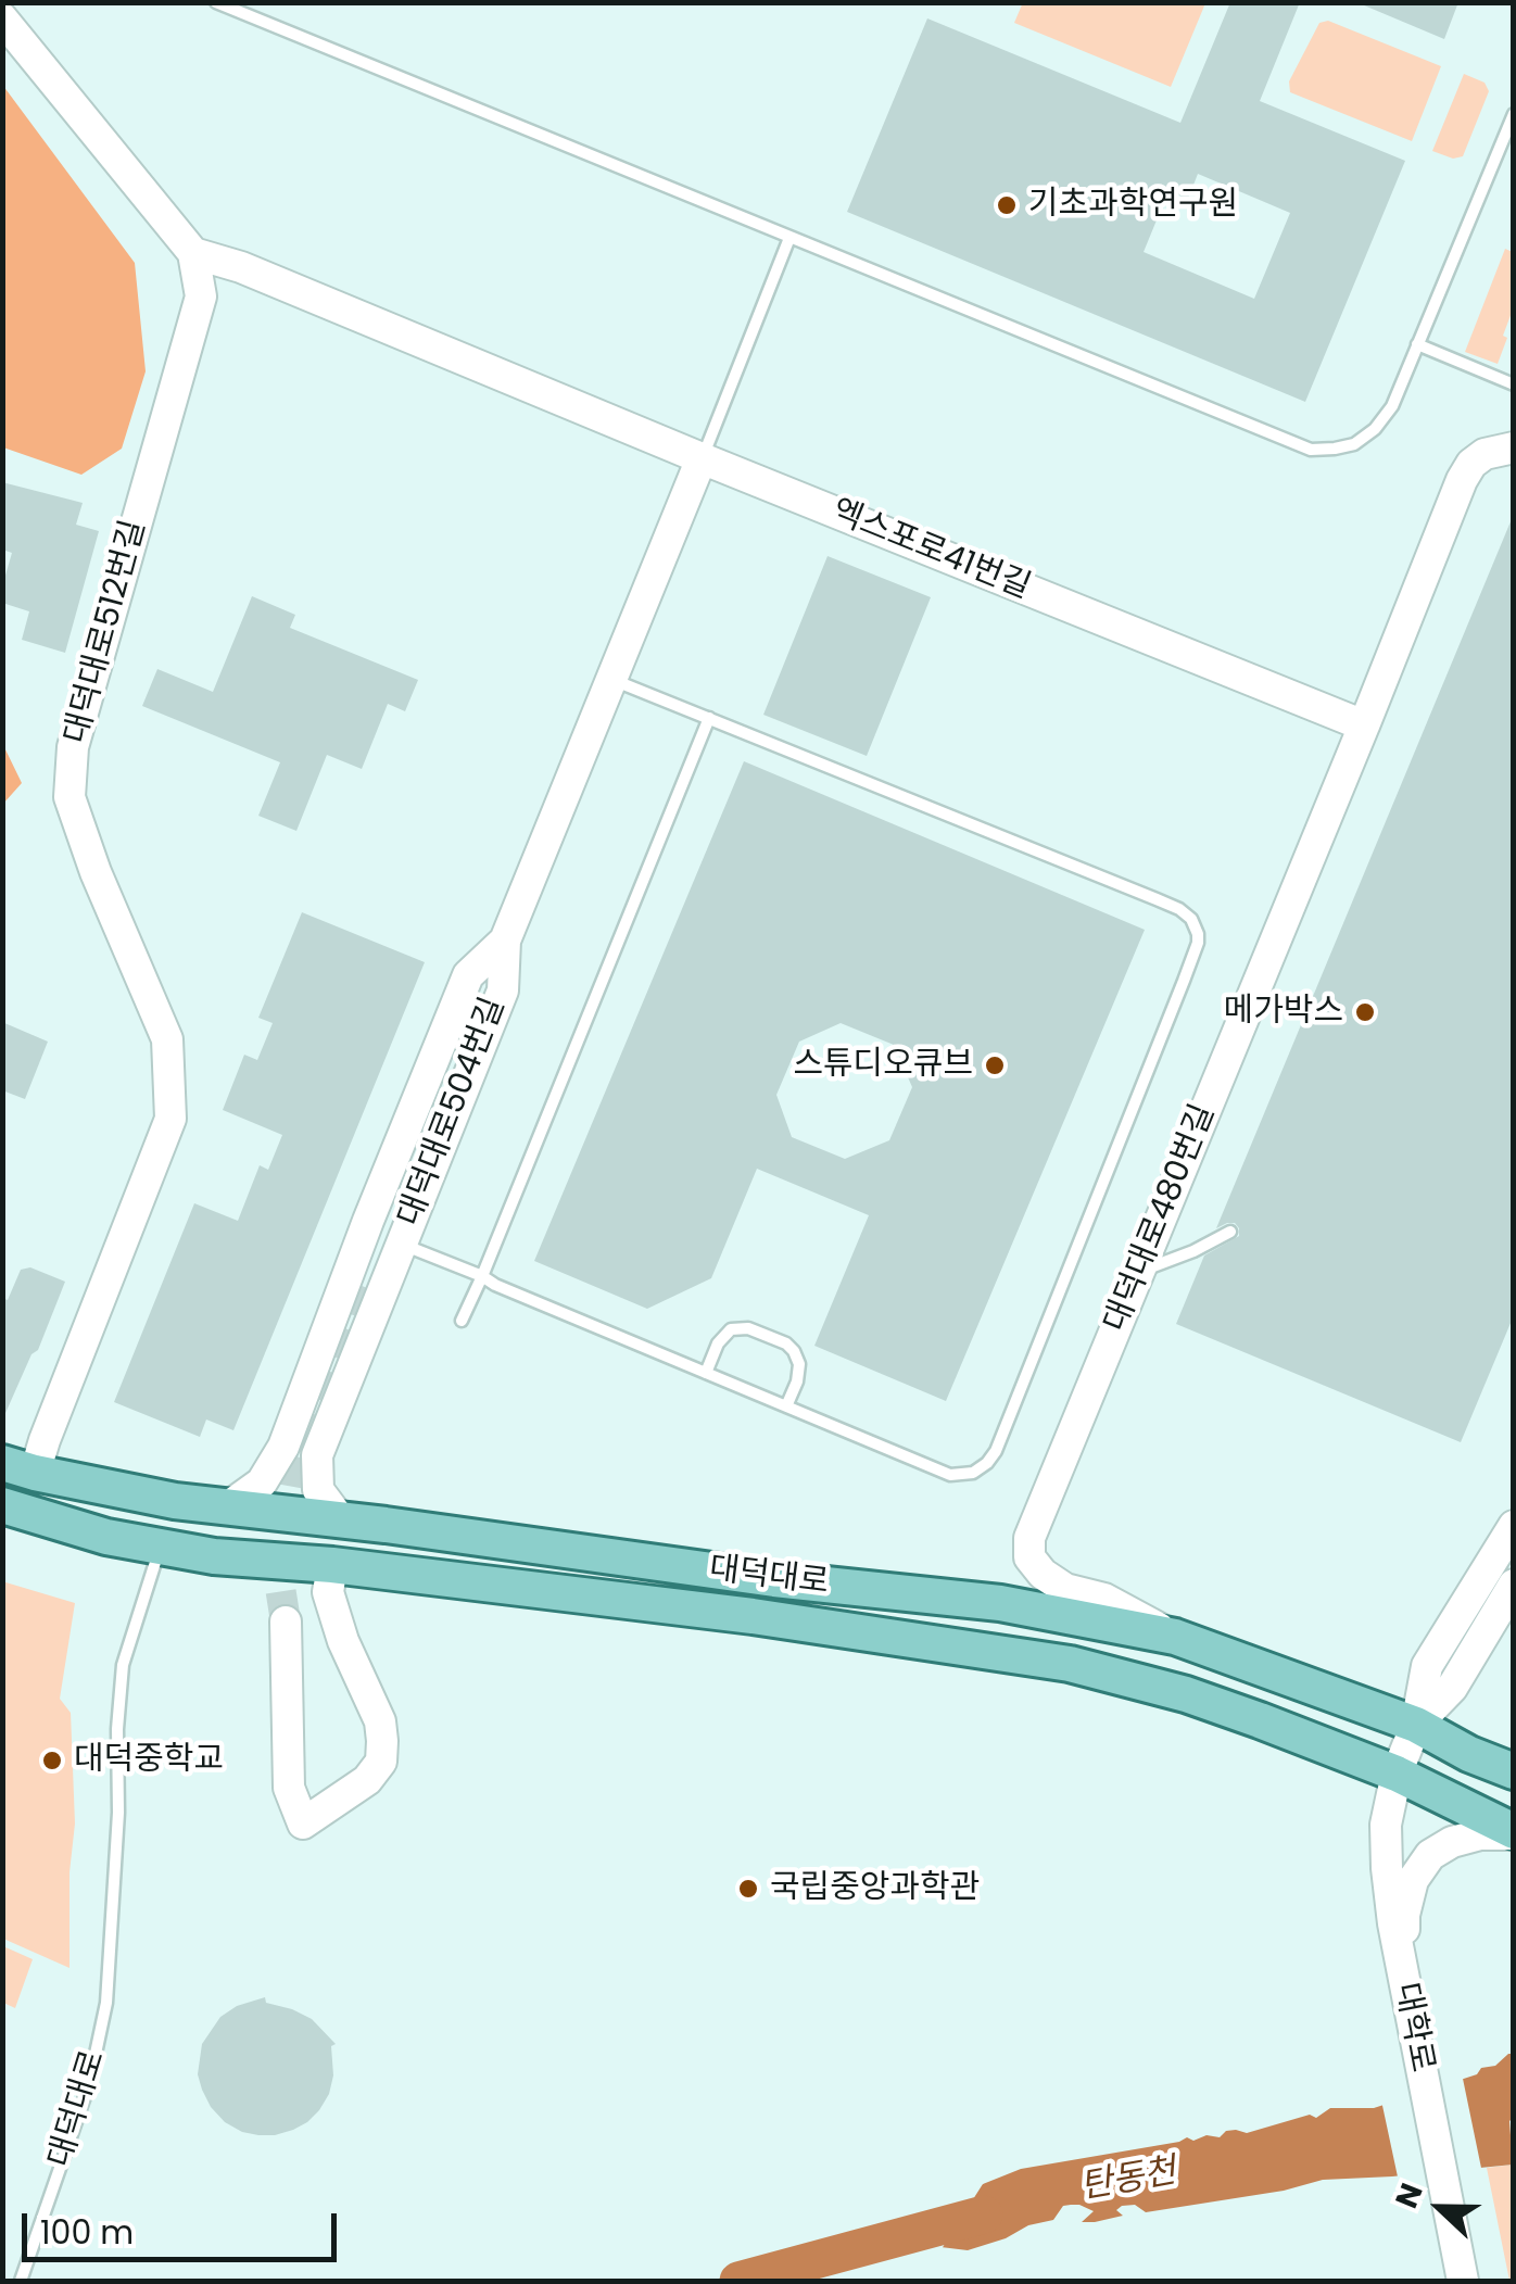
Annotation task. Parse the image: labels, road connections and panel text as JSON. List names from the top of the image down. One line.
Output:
{"streets":{"main road":["대덕대로"],"street":["엑스포로41번길","대덕대로512번길","대덕대로504번길","대덕대로480번길","대학로"]},"crossings":[["엑스포로41번길","대덕대로512번길"],["엑스포로41번길","대덕대로504번길"],["엑스포로41번길","대덕대로480번길"],["대덕대로512번길","대덕대로"],["대덕대로504번길","대덕대로"],["대덕대로480번길","대덕대로"],["대덕대로","대학로"]],"water":["탄동천"],"places":["기초과학연구원","메가박스","스튜디오큐브","대덕중학교","국립중앙과학관"],"scale_bar":"100 m","north":"left"}
